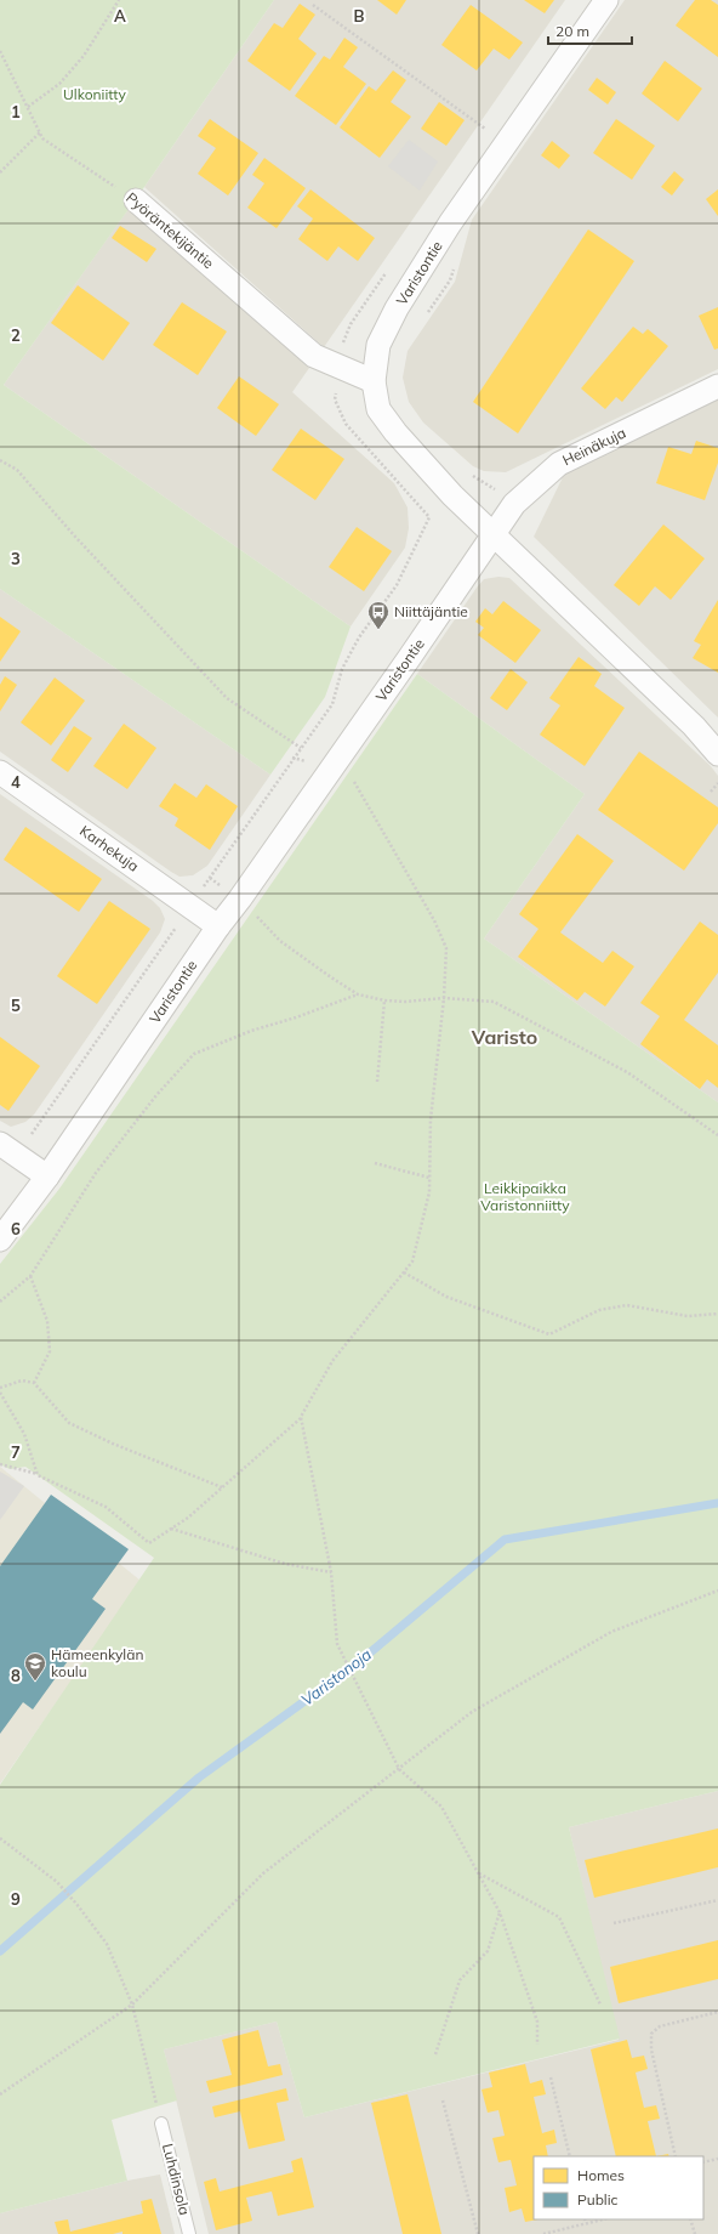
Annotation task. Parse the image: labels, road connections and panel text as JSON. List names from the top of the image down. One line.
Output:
{"streets":{"street":["Pyöräntekijäntie","Varistontie","Heinäkuja","Karhekuja"],"lane":["Luhdinsola"]},"crossings":[["Pyöräntekijäntie","Varistontie"],["Varistontie","Heinäkuja"],["Varistontie","Karhekuja"]],"districts":["Varisto"],"water":["Varistonoja"],"parks":["Ulkoniitty","Leikkipaikka Varistonniitty"],"places":{"bus stop":["Niittäjäntie"],"school or university":["Hämeenkylän koulu"]},"legend":["Homes","Public"],"scale_bar":"20 m","grid":{"columns":["A","B"],"rows":["1","2","3","4","5","6","7","8","9"]}}
